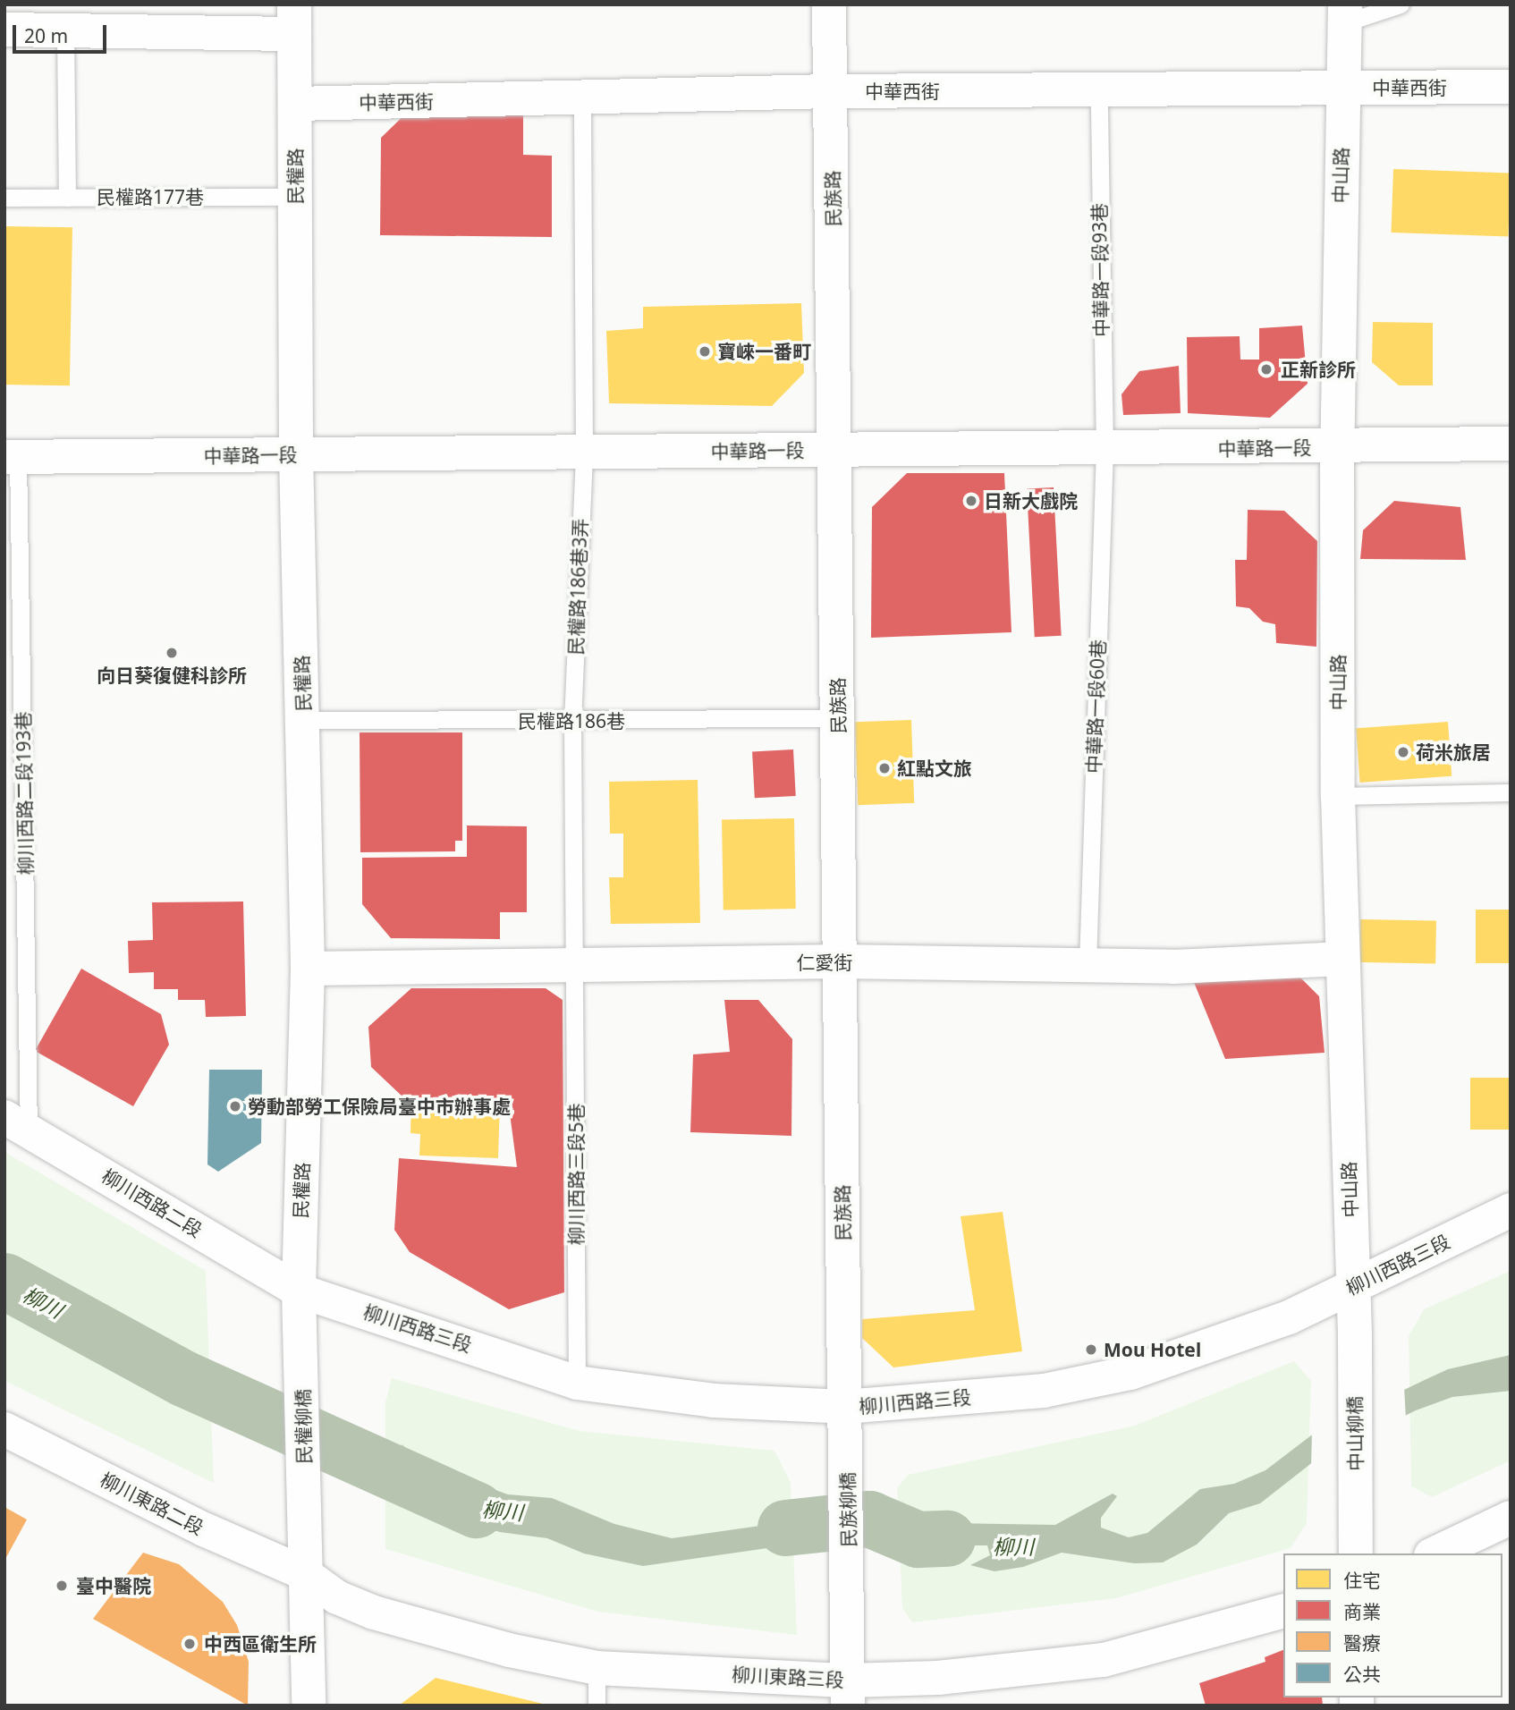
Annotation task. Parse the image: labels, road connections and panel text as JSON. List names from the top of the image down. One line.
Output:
{"streets":{"street":["中華西街","中山路","民權路","民族路","中華路一段","仁愛街","柳川西路二段","柳川西路三段","民權柳橋","中山柳橋","柳川東路二段","民族柳橋","柳川東路三段"],"lane":["民權路177巷","中華路一段93巷","民權路186巷3弄","中華路一段60巷","民權路186巷","柳川西路二段193巷","柳川西路三段5巷"]},"crossings":[["中華西街","中山路"],["中華西街","民權路"],["中華西街","民族路"],["中華西街","中華路一段93巷"],["中華西街","民權路186巷3弄"],["中山路","中華路一段"],["中山路","仁愛街"],["中山路","柳川西路三段"],["中山路","中山柳橋"],["民權路","民權路177巷"],["民權路","中華路一段"],["民權路","民權路186巷"],["民權路","仁愛街"],["民權路","柳川西路二段"],["民權路","柳川西路三段"],["民權路","民權柳橋"],["民族路","中華路一段"],["民族路","民權路186巷"],["民族路","仁愛街"],["民族路","柳川西路三段"],["民族路","民族柳橋"],["中華路一段93巷","中華路一段"],["中華路一段93巷","中華路一段60巷"],["中華路一段","民權路186巷3弄"],["中華路一段","中華路一段60巷"],["中華路一段","柳川西路二段193巷"],["民權路186巷3弄","民權路186巷"],["民權路186巷3弄","仁愛街"],["民權路186巷3弄","柳川西路三段5巷"],["中華路一段60巷","仁愛街"],["柳川西路二段193巷","柳川西路二段"],["仁愛街","柳川西路三段5巷"],["柳川西路三段5巷","柳川西路三段"],["柳川西路二段","柳川西路三段"],["柳川西路三段","民族柳橋"],["民權柳橋","柳川東路二段"],["民權柳橋","柳川東路三段"],["柳川東路二段","柳川東路三段"],["民族柳橋","柳川東路三段"]],"water":["柳川"],"places":["寶崍一番町","正新診所","日新大戲院","向日葵復健科診所","荷米旅居","紅點文旅","勞動部勞工保險局臺中市辦事處","Mou Hotel","臺中醫院","中西區衛生所"],"legend":["住宅","商業","醫療","公共"],"scale_bar":"20 m"}
